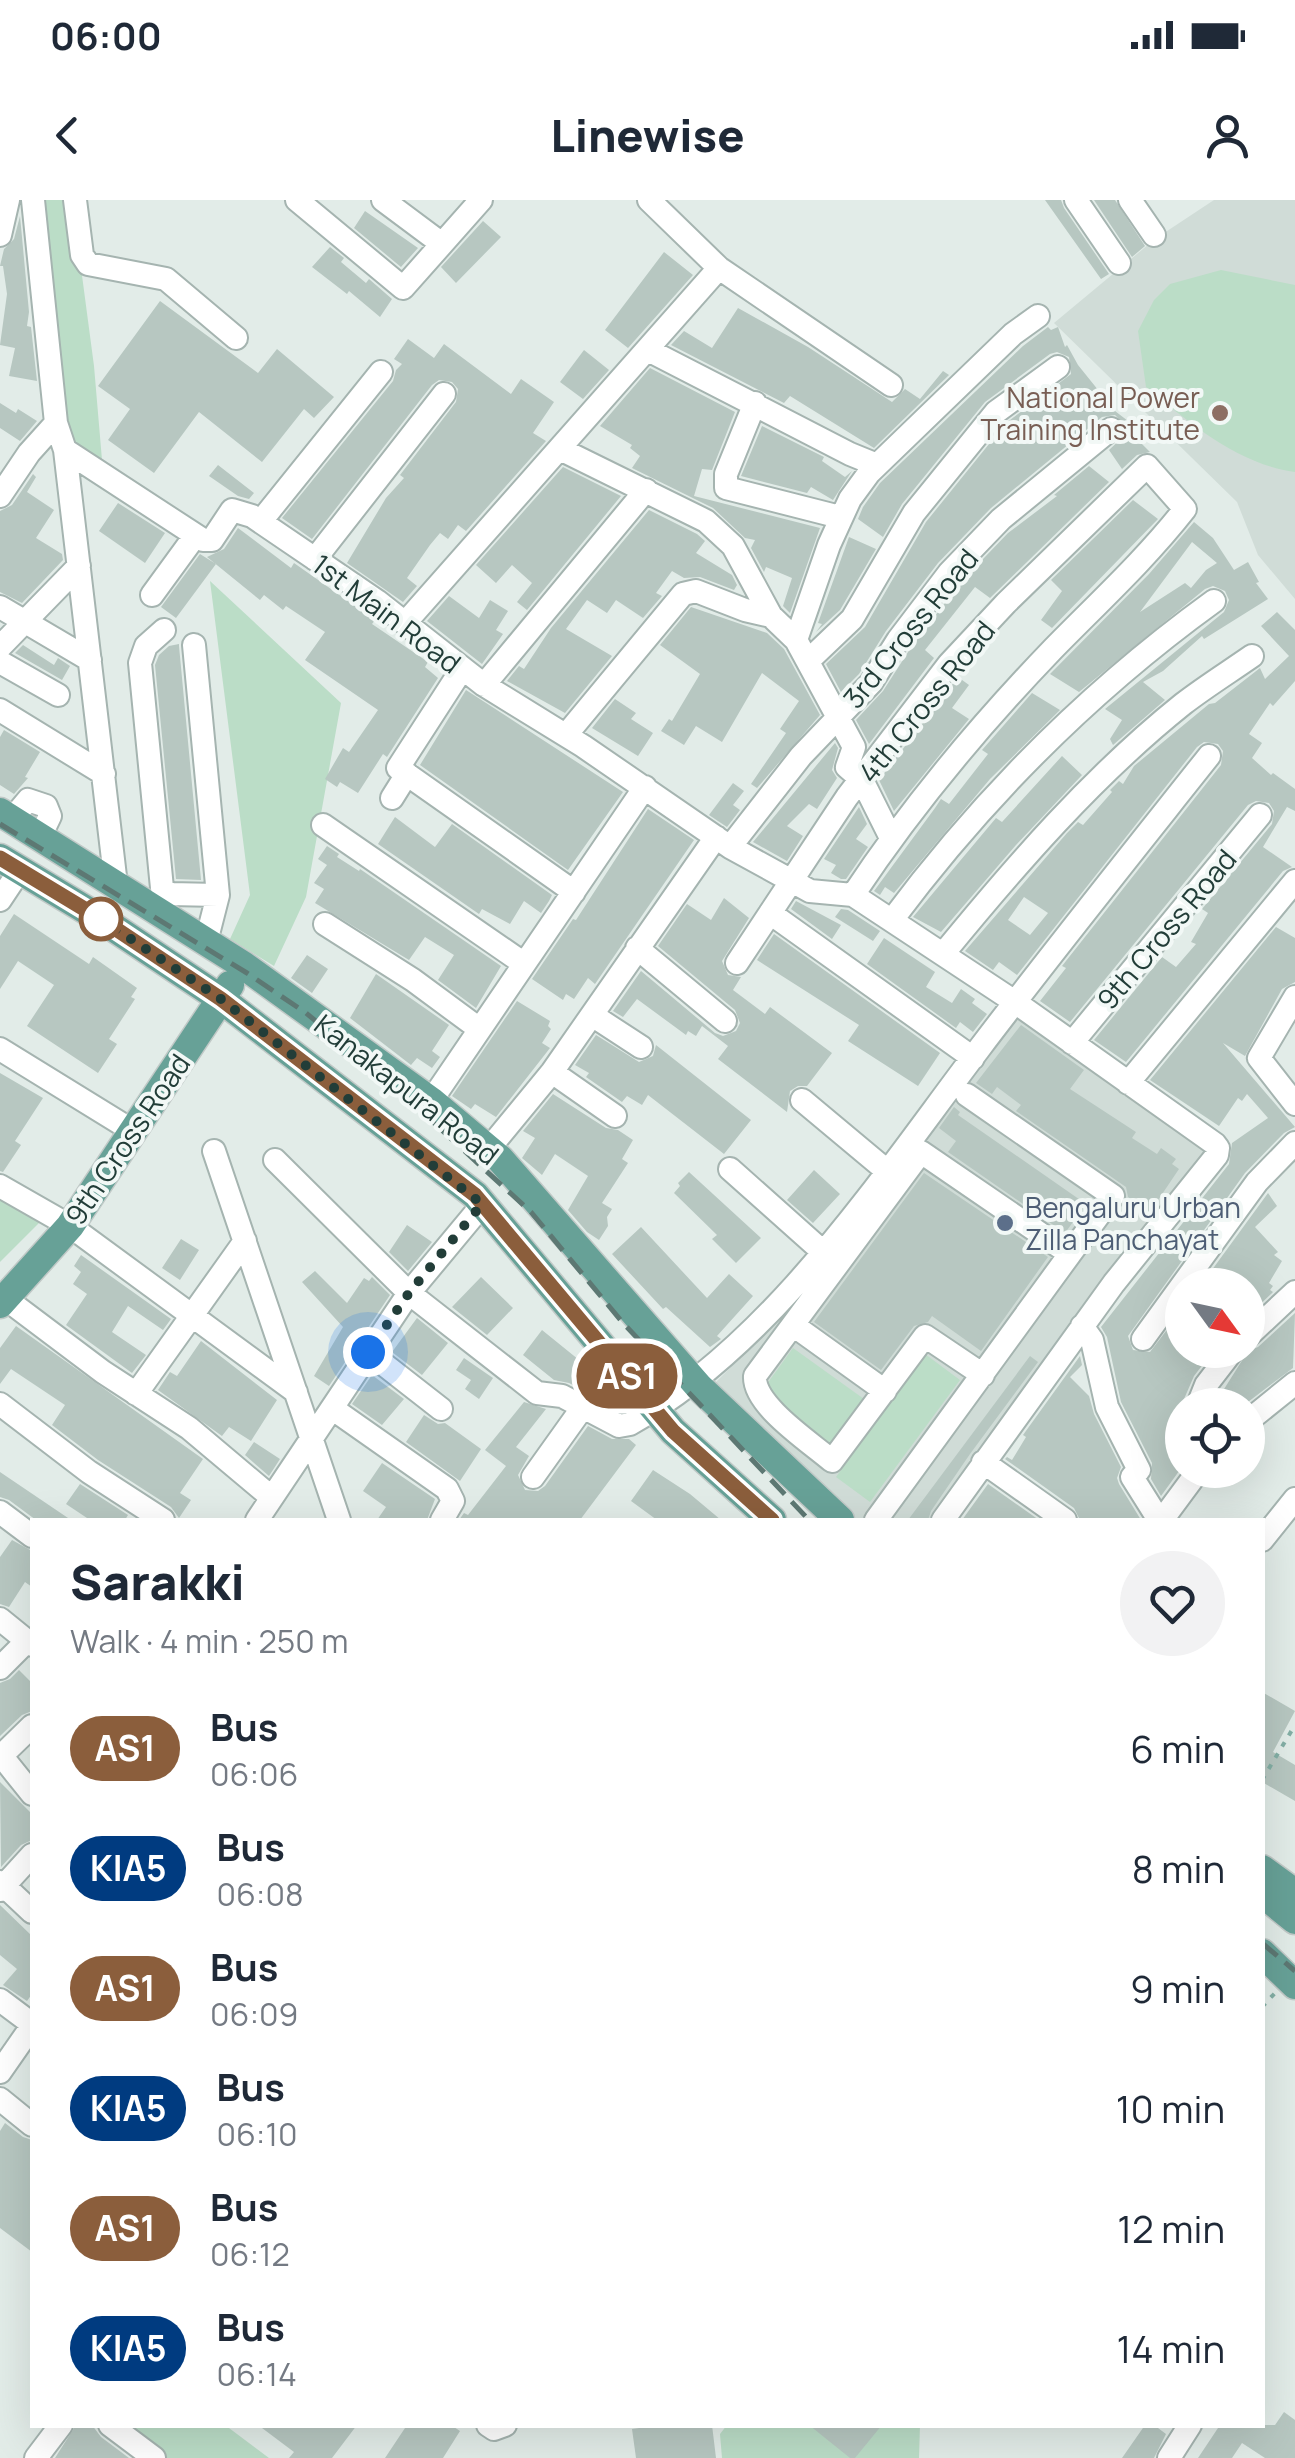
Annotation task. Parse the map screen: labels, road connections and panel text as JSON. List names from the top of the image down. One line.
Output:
{"streets":{"main road":["9th Cross Road","Kanakapura Road"],"street":["1st Main Road","3rd Cross Road","4th Cross Road"]},"crossings":[["1st Main Road","3rd Cross Road"],["1st Main Road","4th Cross Road"],["1st Main Road","9th Cross Road"],["9th Cross Road","Kanakapura Road"]],"places":["National Power Training Institute","Bengaluru Urban Zilla Panchayat"],"lines":["bus line AS1"],"north":"bottom right","page":{"status":"06:00","header":"Linewise","on_map":"AS1","heading":["Sarakki","Walk · 4 min · 250 m"],"list":[{"mark":"AS1","name":"Bus","note":"06:06","value":"6 min"},{"mark":"KIA5","name":"Bus","note":"06:08","value":"8 min"},{"mark":"AS1","name":"Bus","note":"06:09","value":"9 min"},{"mark":"KIA5","name":"Bus","note":"06:10","value":"10 min"},{"mark":"AS1","name":"Bus","note":"06:12","value":"12 min"},{"mark":"KIA5","name":"Bus","note":"06:14","value":"14 min"}]}}
